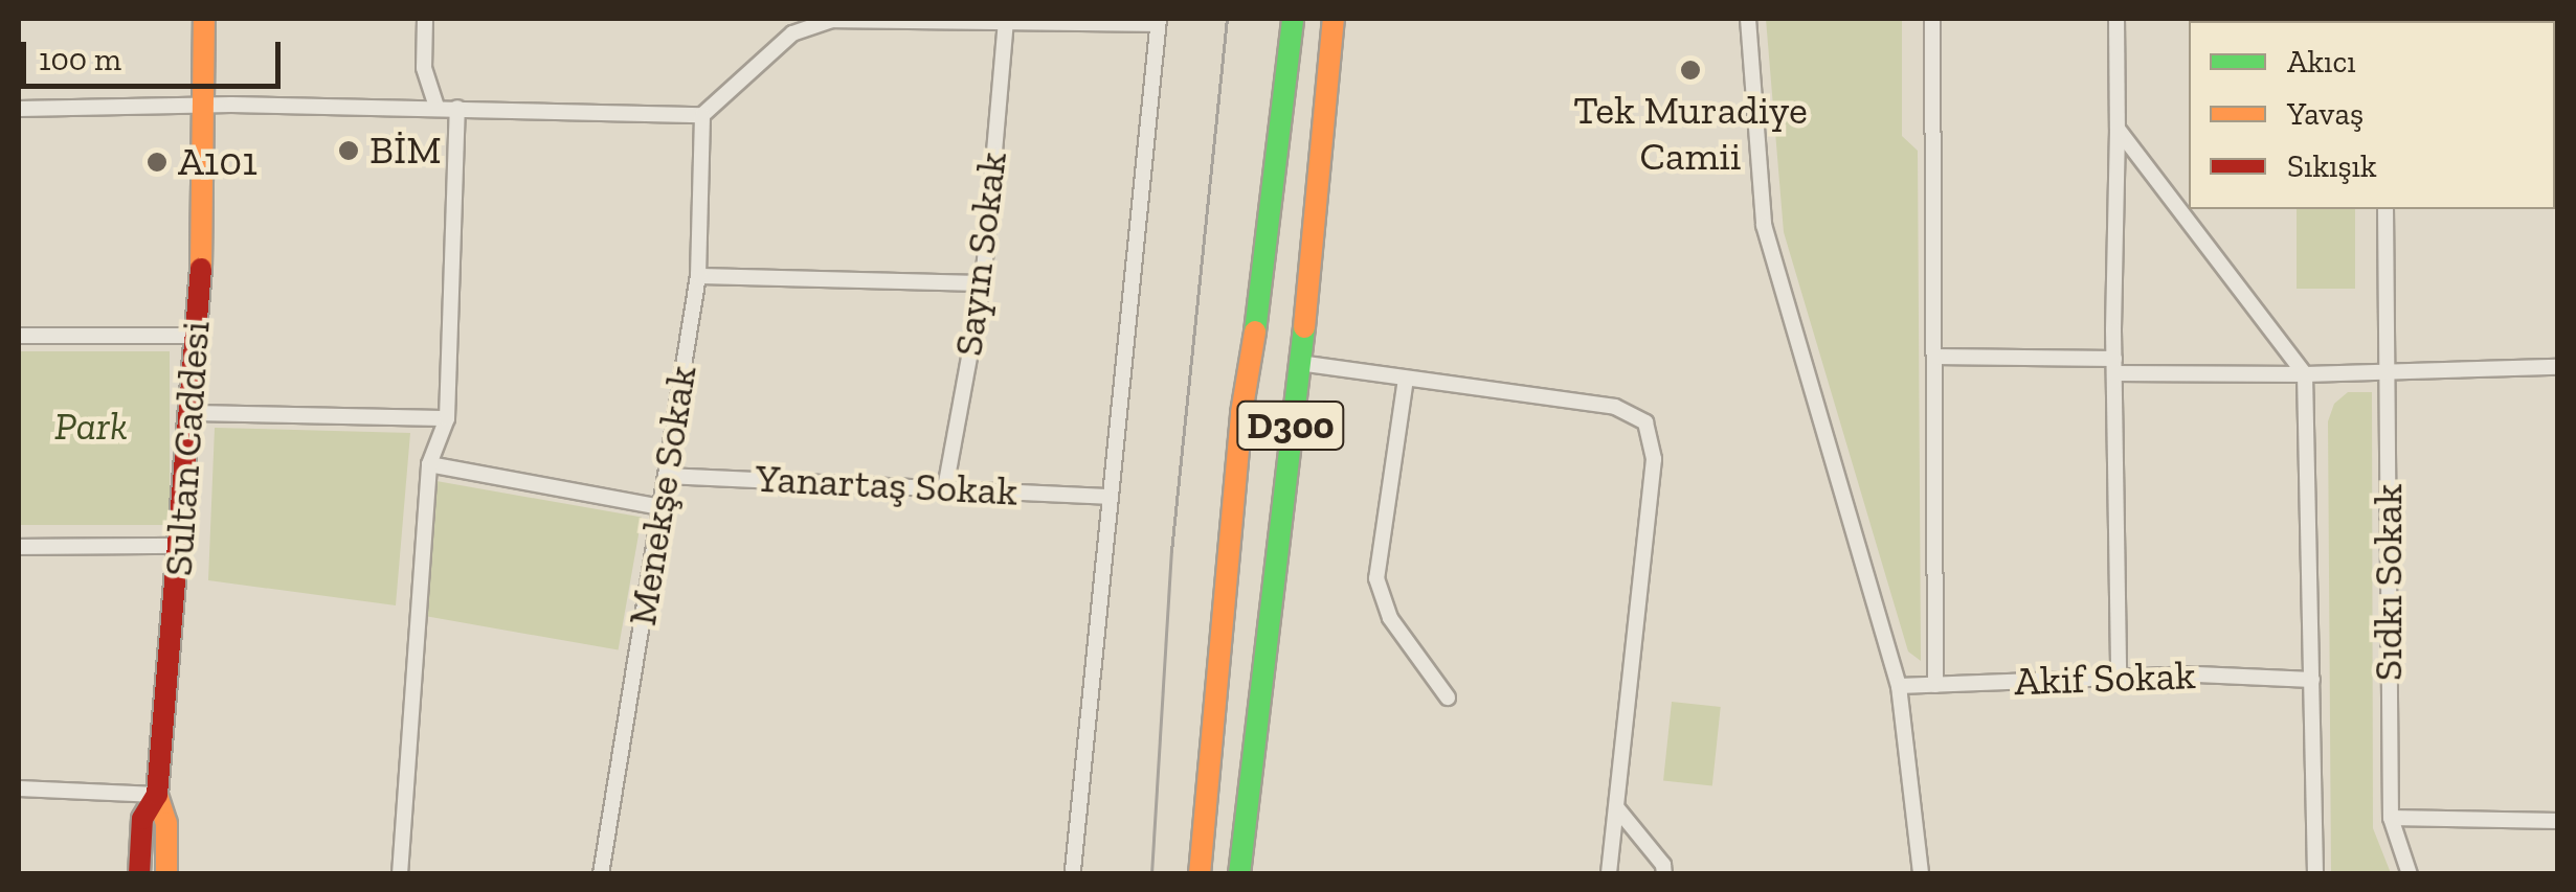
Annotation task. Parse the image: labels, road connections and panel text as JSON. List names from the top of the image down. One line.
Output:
{"streets":{"main road":["D300","Sultan Caddesi"],"street":["Sayın Sokak","Yanartaş Sokak","Menekşe Sokak","Sıdkı Sokak","Akif Sokak"]},"crossings":[["Sayın Sokak","Yanartaş Sokak"],["Yanartaş Sokak","Menekşe Sokak"]],"parks":["Park"],"places":["Tek Muradiye Camii","BİM","A101"],"legend":["Akıcı","Yavaş","Sıkışık"],"scale_bar":"100 m"}
